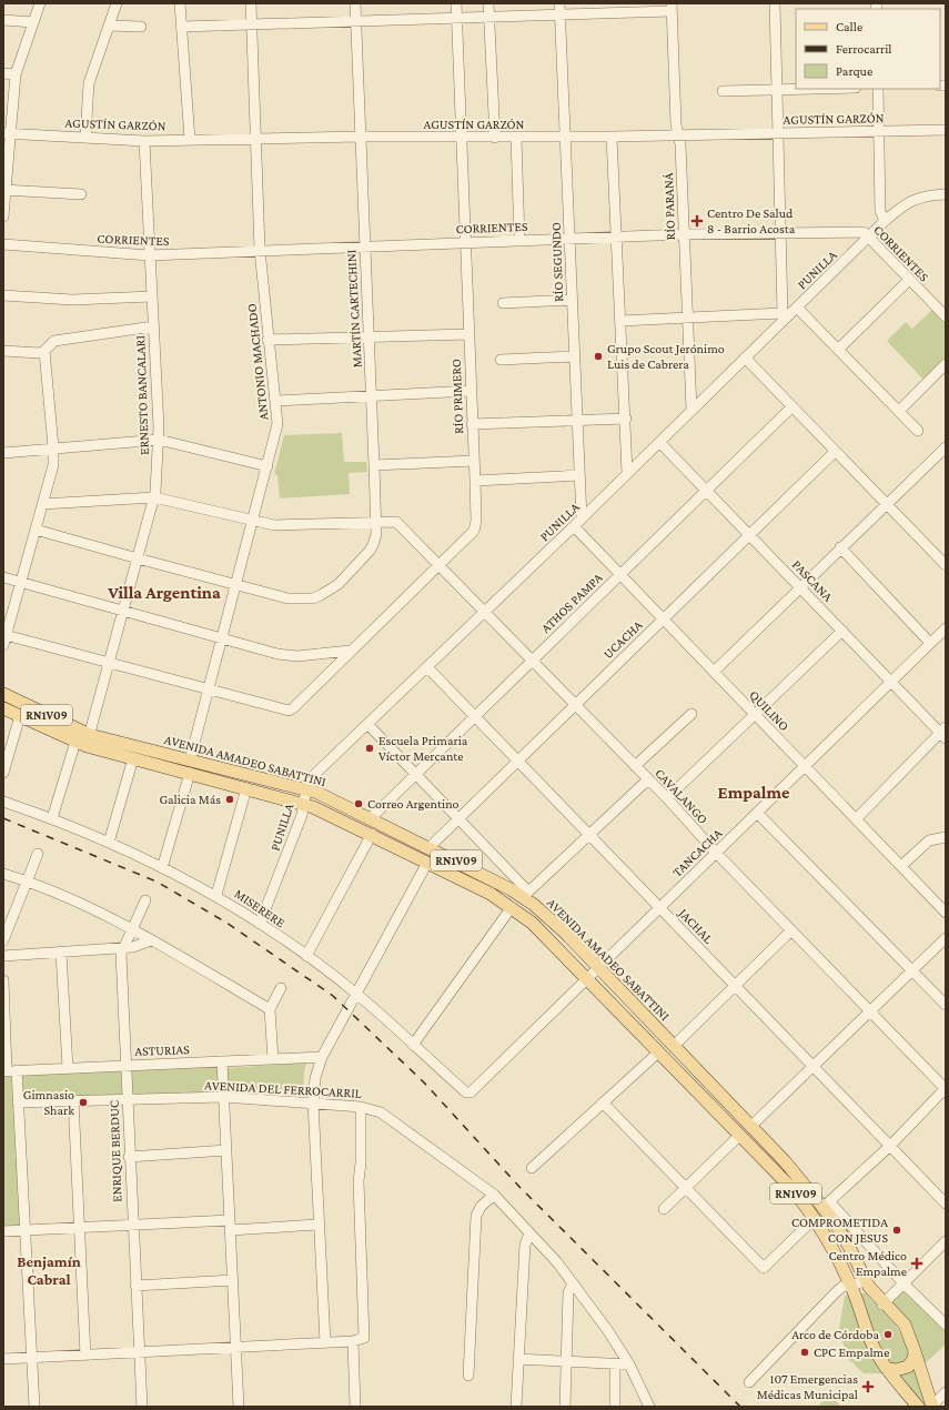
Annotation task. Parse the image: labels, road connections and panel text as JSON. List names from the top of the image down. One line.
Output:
{"streets":{"main road":["RN1V09","AVENIDA AMADEO SABATTINI"],"street":["AGUSTÍN GARZÓN","RÍO PARANÁ","CORRIENTES","RÍO SEGUNDO","PUNILLA","MARTÍN CARTECHINI","ANTONIO MACHADO","ERNESTO BANCALARI","RÍO PRIMERO","PASCANA","ATHOS PAMPA","UCACHA","QUILINO","CAVALANGO","TANCACHA","MISERERE","JACHAL","ASTURIAS","AVENIDA DEL FERROCARRIL","ENRIQUE BERDUC"]},"crossings":[["AGUSTÍN GARZÓN","RÍO PARANÁ"],["AGUSTÍN GARZÓN","RÍO SEGUNDO"],["AGUSTÍN GARZÓN","MARTÍN CARTECHINI"],["AGUSTÍN GARZÓN","ANTONIO MACHADO"],["AGUSTÍN GARZÓN","ERNESTO BANCALARI"],["AGUSTÍN GARZÓN","RÍO PRIMERO"],["RÍO PARANÁ","CORRIENTES"],["RÍO PARANÁ","PUNILLA"],["CORRIENTES","RÍO SEGUNDO"],["CORRIENTES","PUNILLA"],["CORRIENTES","MARTÍN CARTECHINI"],["CORRIENTES","ANTONIO MACHADO"],["CORRIENTES","ERNESTO BANCALARI"],["CORRIENTES","RÍO PRIMERO"],["RÍO SEGUNDO","PUNILLA"],["PUNILLA","PASCANA"],["PUNILLA","QUILINO"],["PUNILLA","AVENIDA AMADEO SABATTINI"],["PUNILLA","CAVALANGO"],["PUNILLA","MISERERE"],["PUNILLA","JACHAL"],["MARTÍN CARTECHINI","ANTONIO MACHADO"],["MARTÍN CARTECHINI","CAVALANGO"],["ANTONIO MACHADO","RÍO PRIMERO"],["ANTONIO MACHADO","AVENIDA AMADEO SABATTINI"],["ANTONIO MACHADO","MISERERE"],["ERNESTO BANCALARI","AVENIDA AMADEO SABATTINI"],["ERNESTO BANCALARI","MISERERE"],["RÍO PRIMERO","CAVALANGO"],["PASCANA","ATHOS PAMPA"],["PASCANA","UCACHA"],["PASCANA","TANCACHA"],["ATHOS PAMPA","QUILINO"],["ATHOS PAMPA","AVENIDA AMADEO SABATTINI"],["ATHOS PAMPA","CAVALANGO"],["ATHOS PAMPA","JACHAL"],["UCACHA","QUILINO"],["UCACHA","AVENIDA AMADEO SABATTINI"],["UCACHA","CAVALANGO"],["UCACHA","JACHAL"],["QUILINO","TANCACHA"],["AVENIDA AMADEO SABATTINI","TANCACHA"],["CAVALANGO","TANCACHA"],["TANCACHA","MISERERE"],["TANCACHA","JACHAL"],["ASTURIAS","ENRIQUE BERDUC"],["AVENIDA DEL FERROCARRIL","ENRIQUE BERDUC"]],"districts":["Villa Argentina","Empalme","Benjamín Cabral"],"places":{"health":["Centro De Salud 8 - Barrio Acosta","Centro Médico Empalme","107 Emergencias Médicas Municipal"],"other":["Grupo Scout Jerónimo Luis de Cabrera","Escuela Primaria Víctor Mercante","Galicia Más","Correo Argentino","Gimnasio Shark","COMPROMETIDA CON JESUS","Arco de Córdoba","CPC Empalme"]},"legend":["Calle","Ferrocarril","Parque"]}
